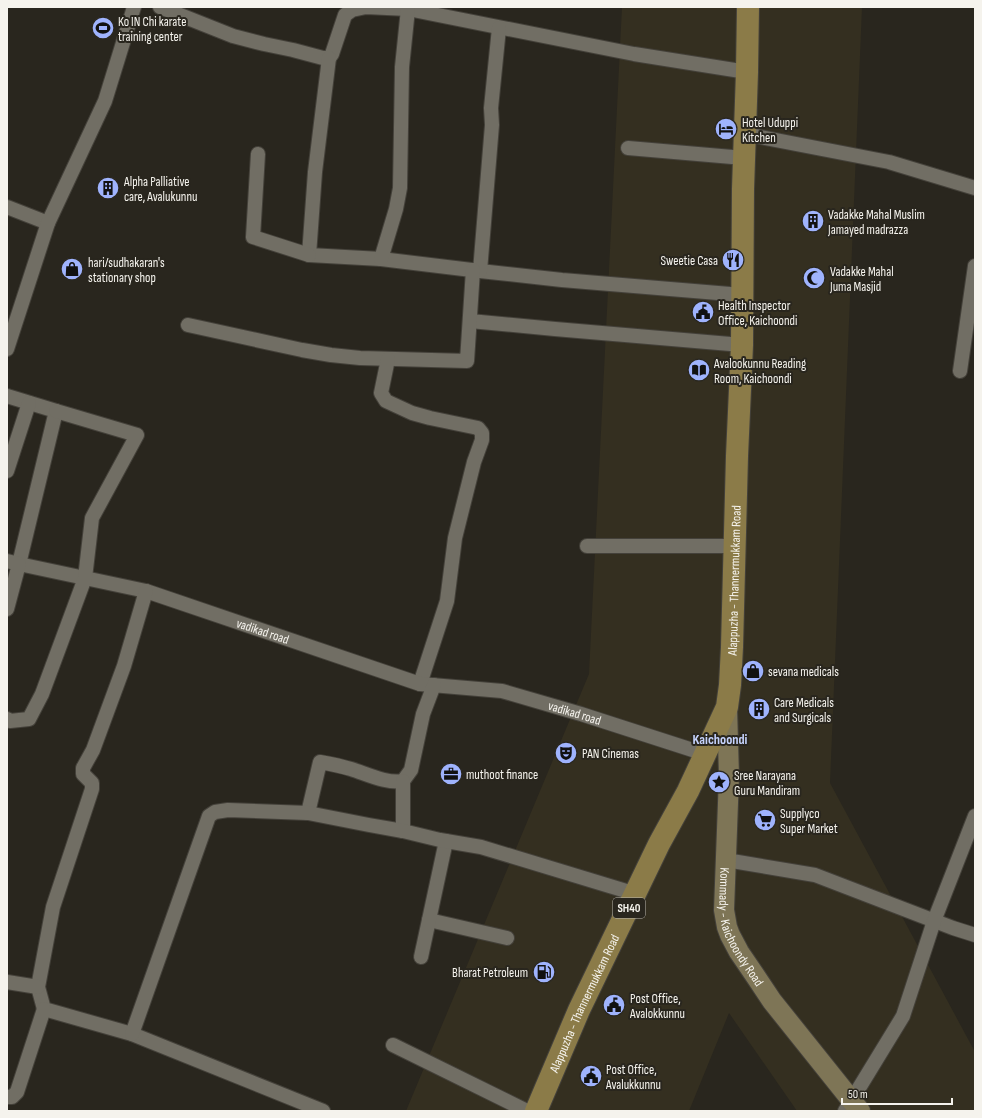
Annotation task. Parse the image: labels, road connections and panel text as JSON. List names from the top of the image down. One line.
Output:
{"streets":{"main road":["Alappuzha - Thannermukkam Road","SH40","Kommady - Kaichoondy Road"],"street":["vadikad road"]},"crossings":[["Alappuzha - Thannermukkam Road","vadikad road"],["Alappuzha - Thannermukkam Road","Kommady - Kaichoondy Road"]],"districts":["Kaichoondi"],"places":{"sports":["Ko IN Chi karate training center"],"hotel":["Hotel Uduppi Kitchen"],"building":["Alpha Palliative care, Avalukunnu","Vadakke Mahal Muslim Jamayed madrazza","Care Medicals and Surgicals"],"restaurant":["Sweetie Casa"],"shop":["hari/sudhakaran's stationary shop","sevana medicals"],"mosque":["Vadakke Mahal Juma Masjid"],"public building":["Health Inspector Office, Kaichoondi","Post Office, Avalokkunnu","Post Office, Avalukkunnu"],"library":["Avalookunnu Reading Room, Kaichoondi"],"theatre":["PAN Cinemas"],"office":["muthoot finance"],"place":["Sree Narayana Guru Mandiram"],"supermarket":["Supplyco Super Market"],"fuel station":["Bharat Petroleum"]},"scale_bar":"50 m"}
